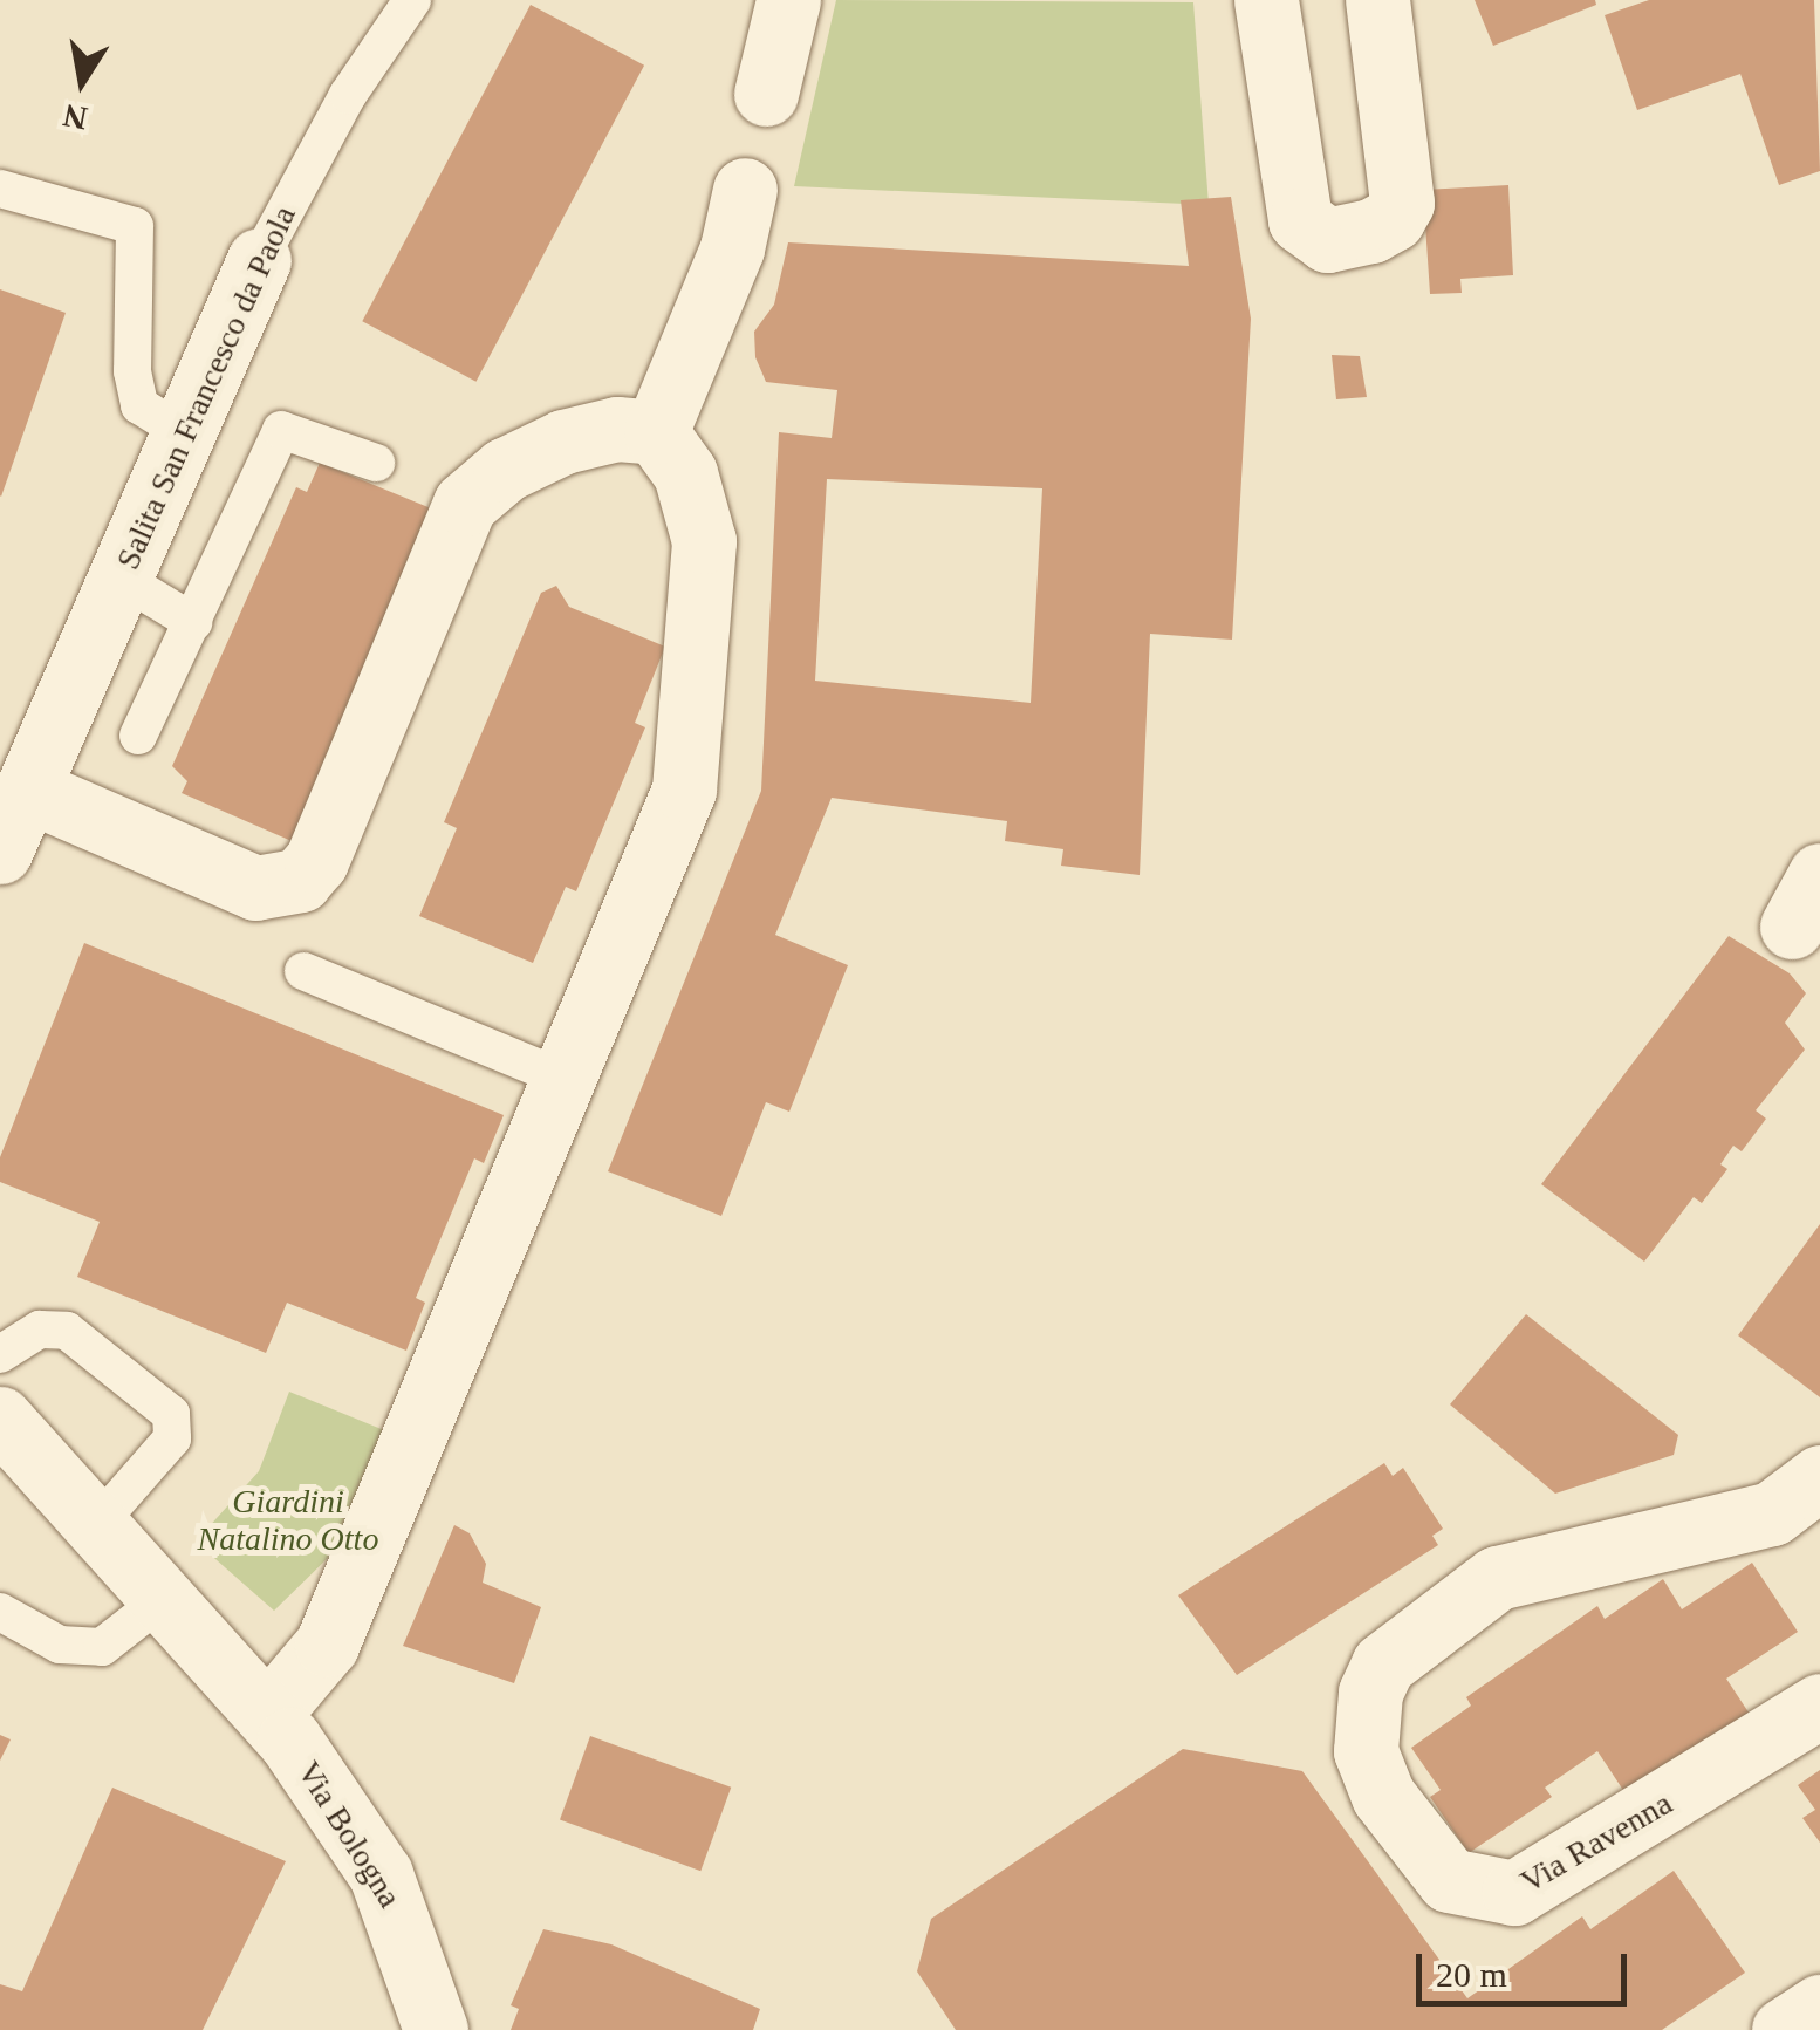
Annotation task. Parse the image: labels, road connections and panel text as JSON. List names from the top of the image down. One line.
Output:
{"streets":{"street":["Salita San Francesco da Paola","Via Bologna","Via Ravenna"]},"parks":["Giardini Natalino Otto"],"scale_bar":"20 m","north":"bottom"}
